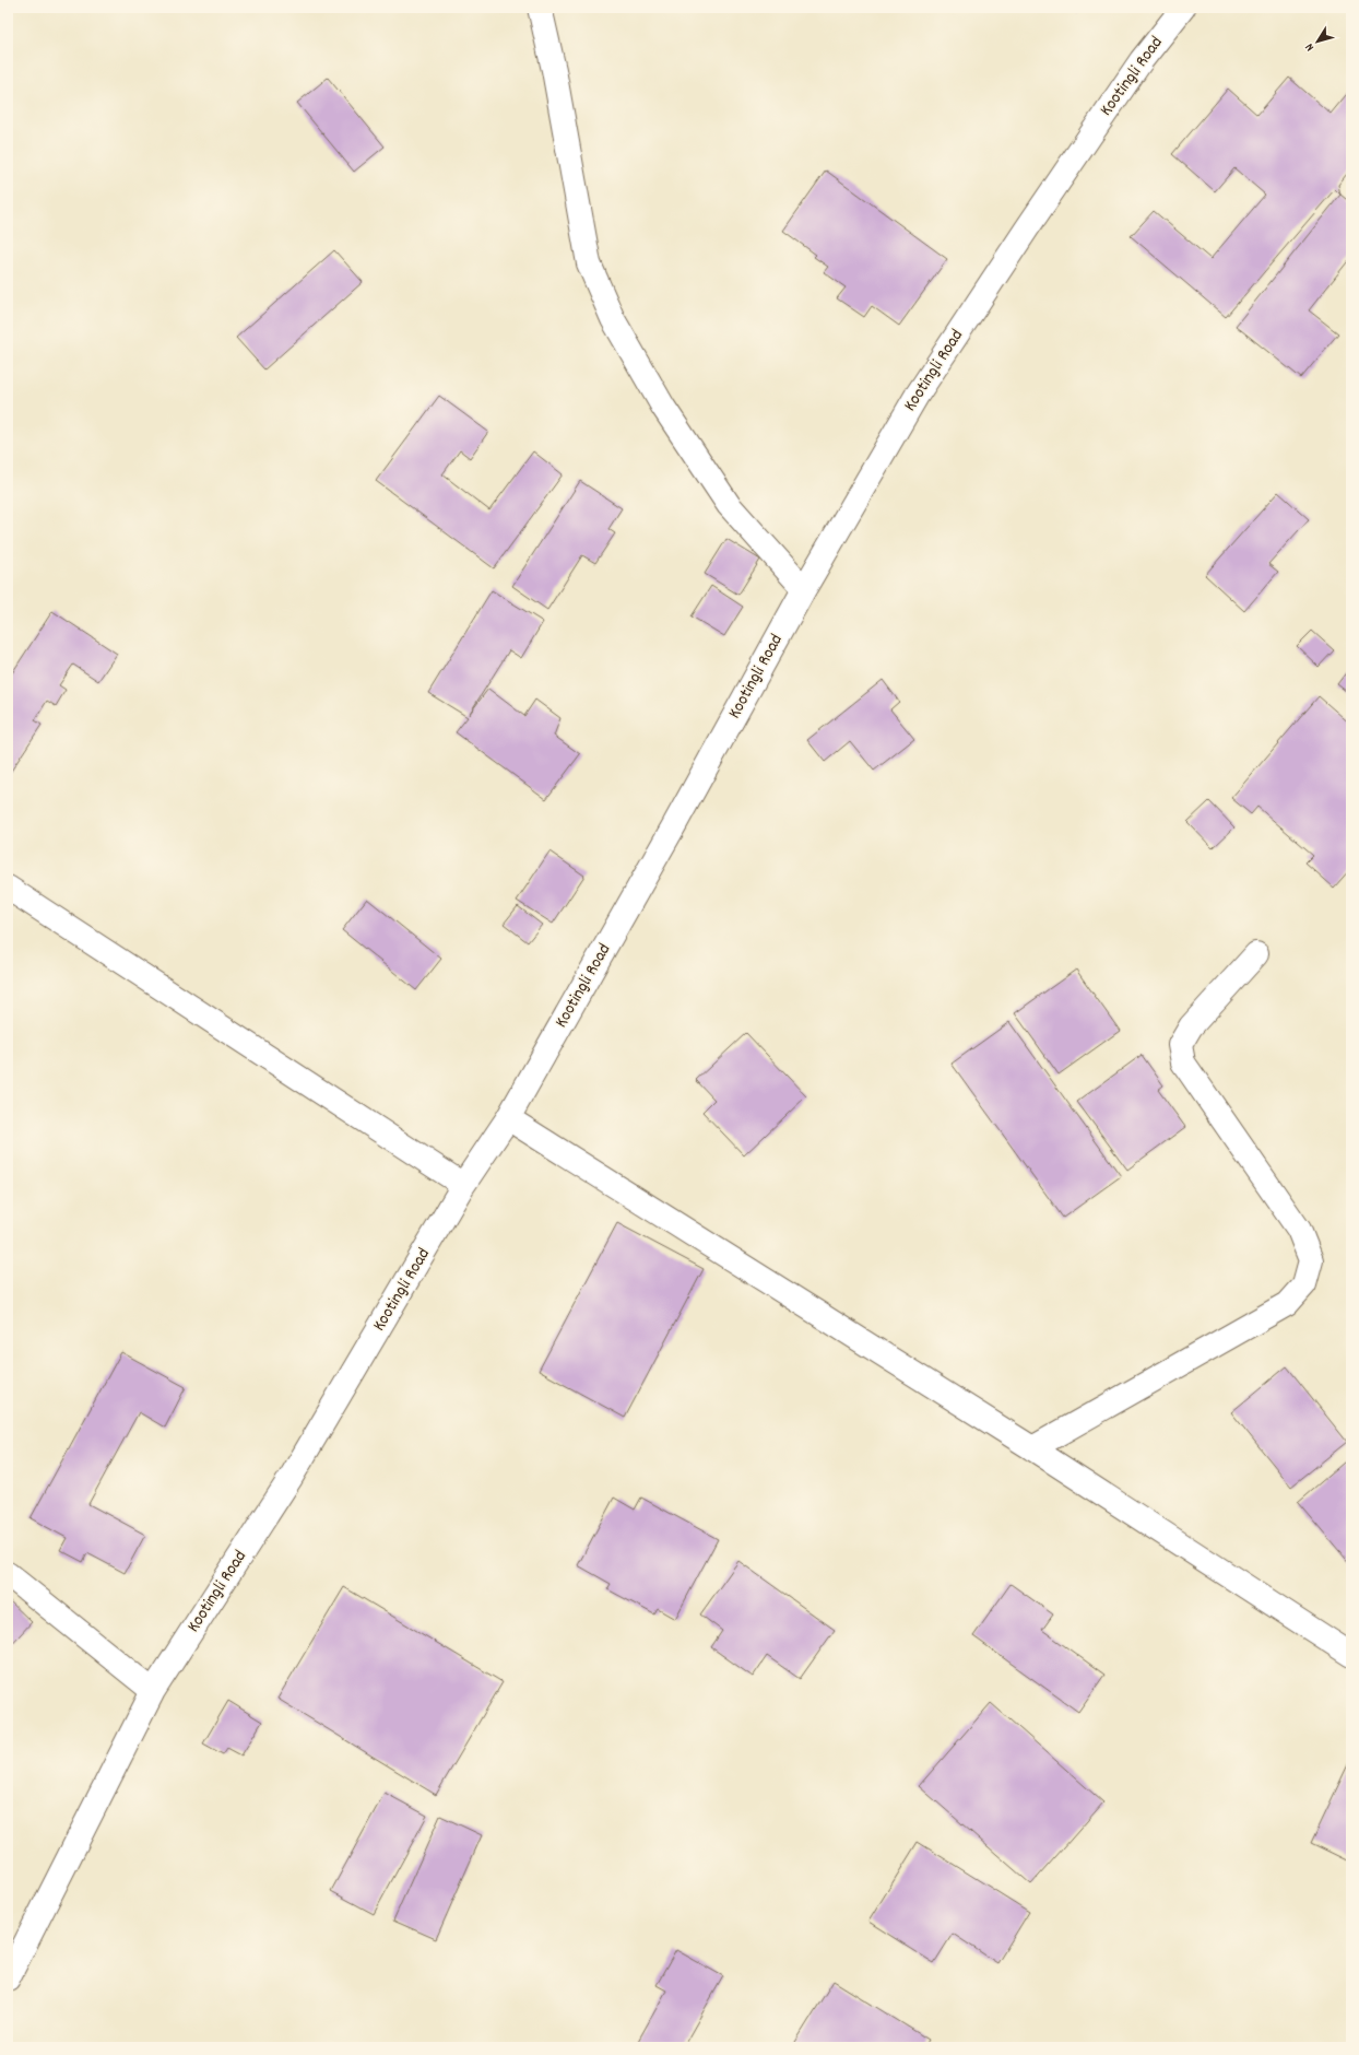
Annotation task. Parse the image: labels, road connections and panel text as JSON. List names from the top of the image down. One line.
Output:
{"streets":{"street":["Kootingli Road"]},"north":"bottom left"}
